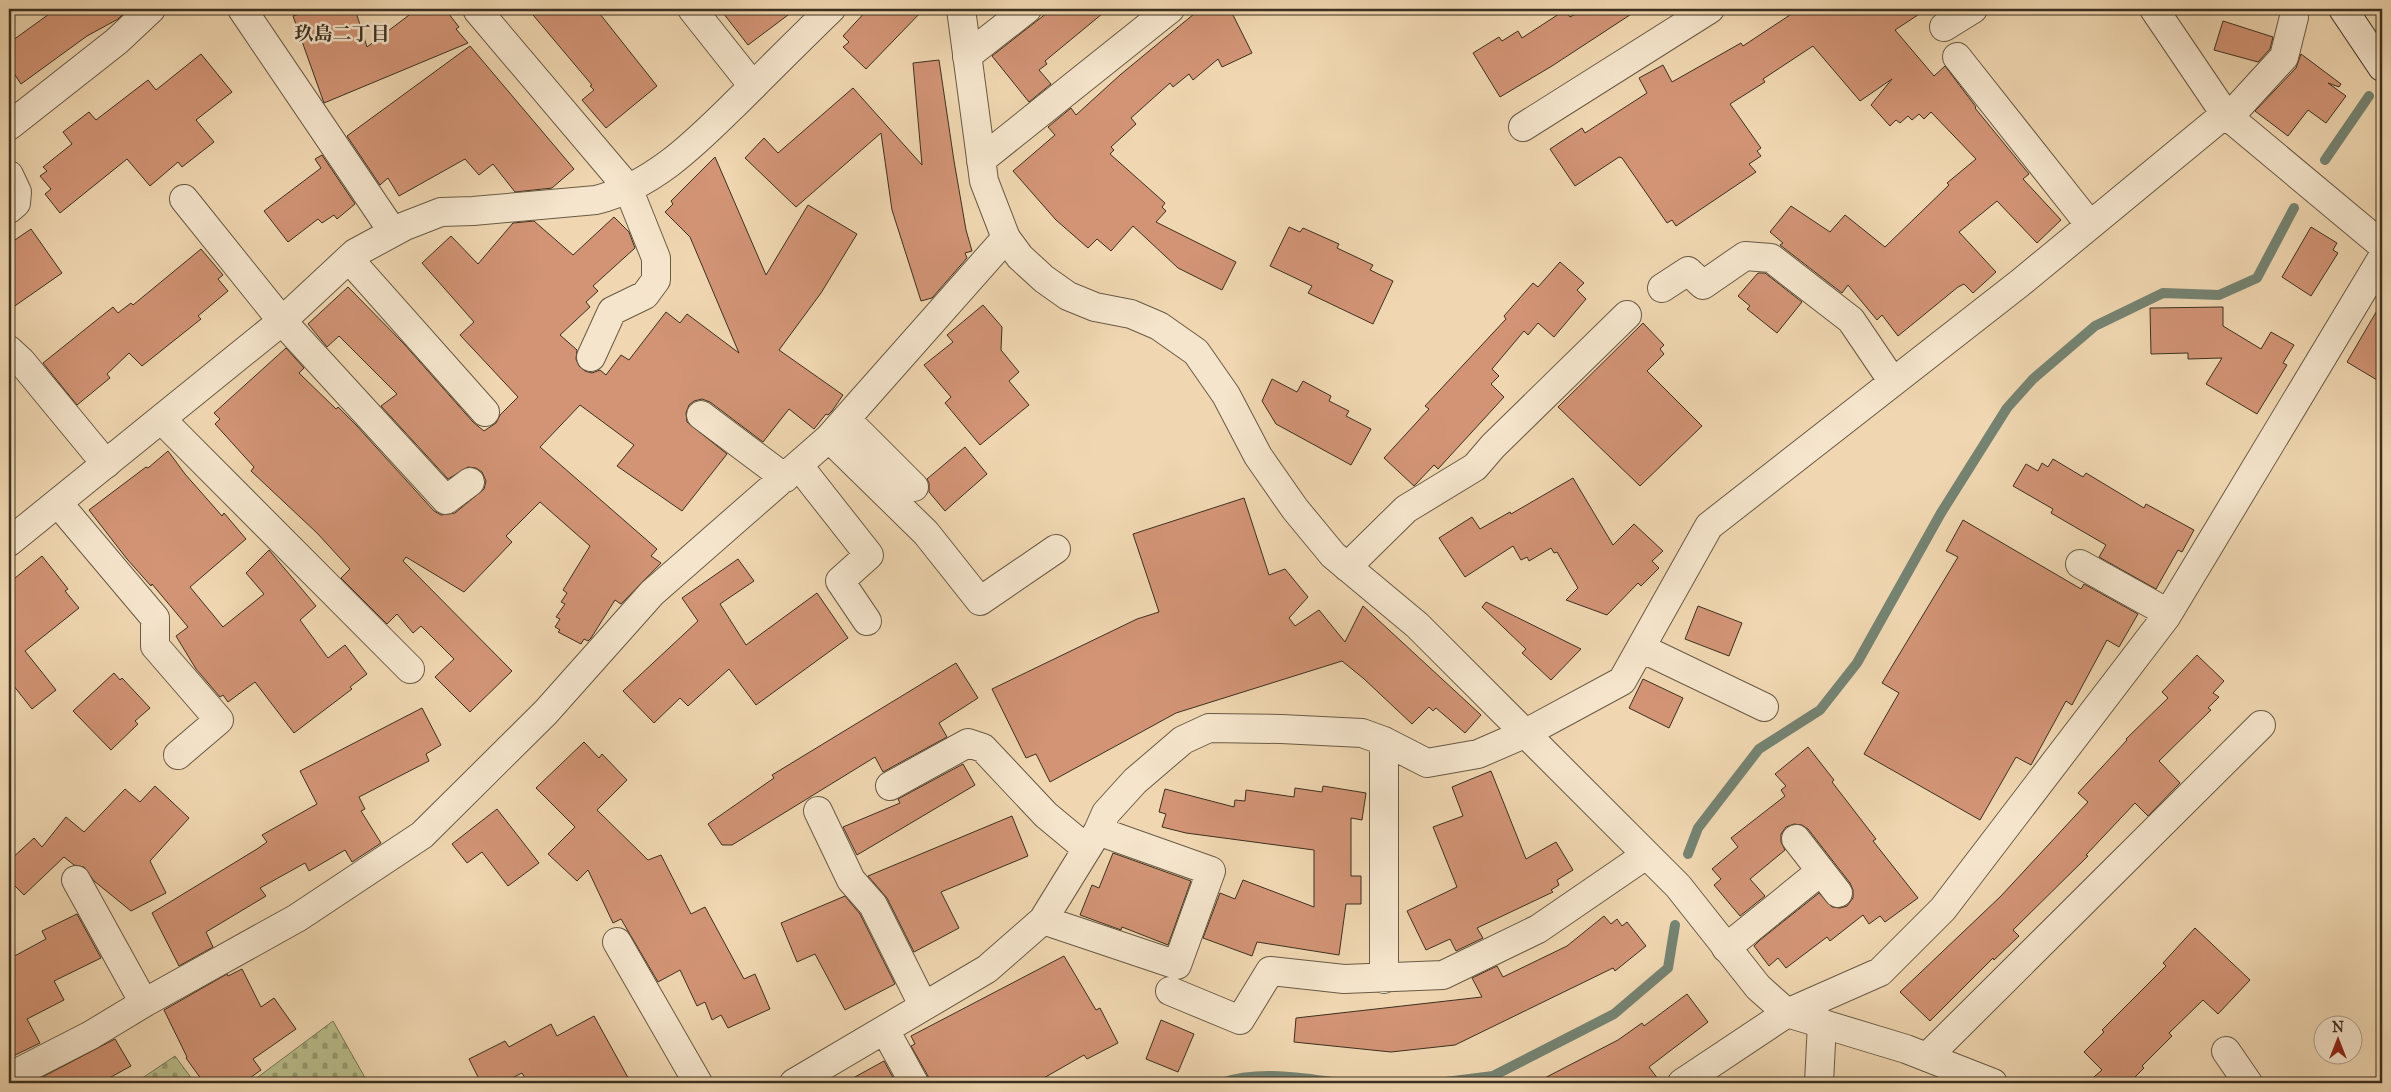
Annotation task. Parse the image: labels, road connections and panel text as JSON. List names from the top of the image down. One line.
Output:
{"districts":["玖島二丁目"],"north":"top"}
